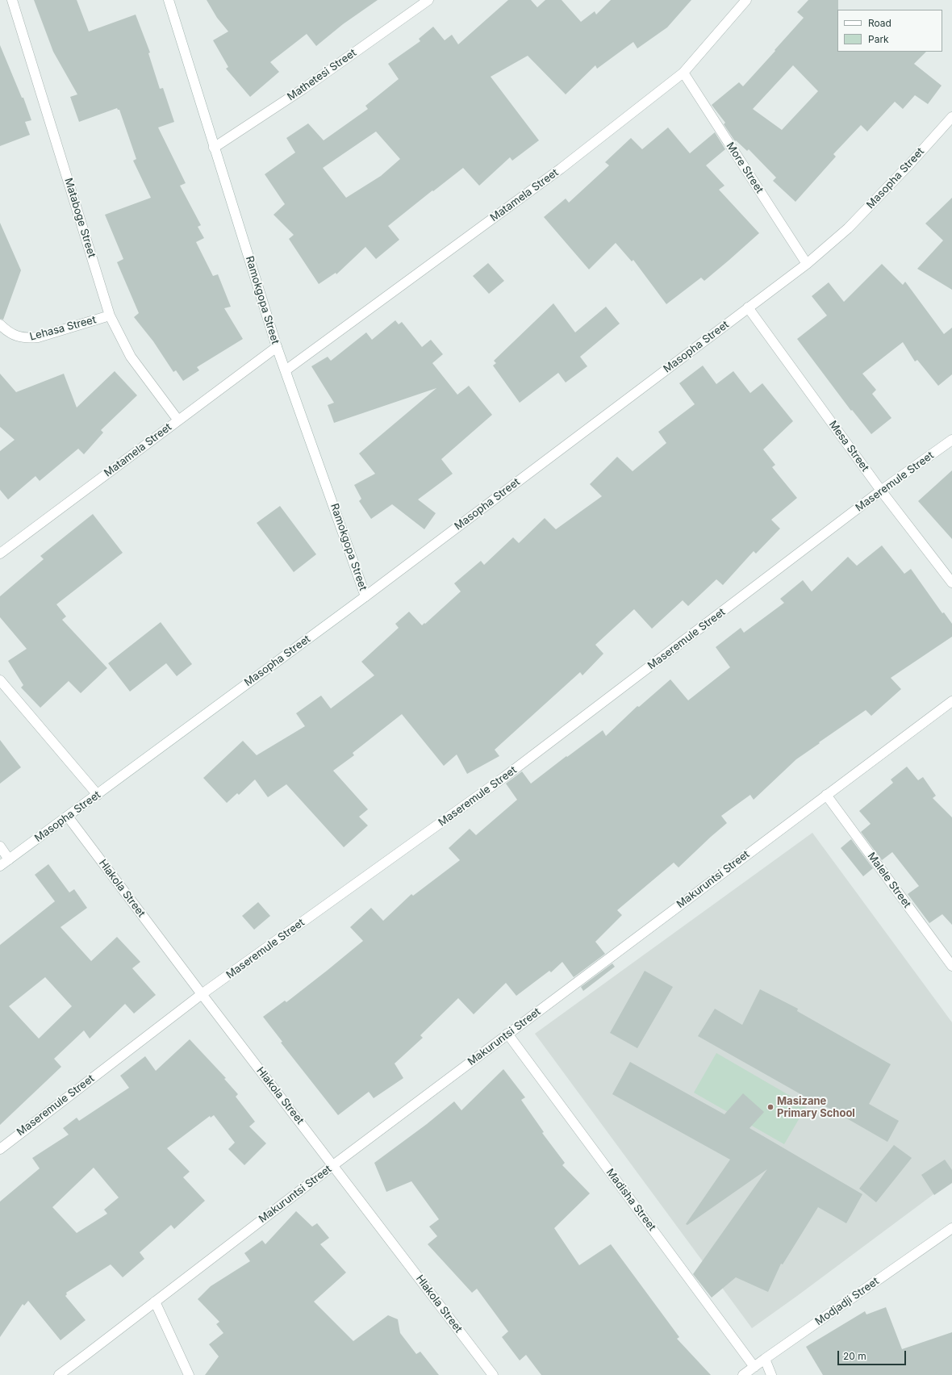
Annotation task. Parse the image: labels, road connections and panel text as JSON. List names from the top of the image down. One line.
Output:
{"streets":{"street":["Mathetesi Street","More Street","Masopha Street","Matamela Street","Mataboge Street","Ramokgopa Street","Lehasa Street","Mesa Street","Maseremule Street","Makuruntsi Street","Malele Street","Hlakola Street","Madisha Street","Modjadji Street"]},"crossings":[["Mathetesi Street","Ramokgopa Street"],["More Street","Masopha Street"],["More Street","Matamela Street"],["Masopha Street","Ramokgopa Street"],["Masopha Street","Mesa Street"],["Masopha Street","Hlakola Street"],["Matamela Street","Mataboge Street"],["Matamela Street","Ramokgopa Street"],["Mataboge Street","Lehasa Street"],["Mesa Street","Maseremule Street"],["Maseremule Street","Hlakola Street"],["Makuruntsi Street","Malele Street"],["Makuruntsi Street","Hlakola Street"],["Makuruntsi Street","Madisha Street"],["Madisha Street","Modjadji Street"]],"places":["Masizane Primary School"],"legend":["Road","Park"],"scale_bar":"20 m"}
